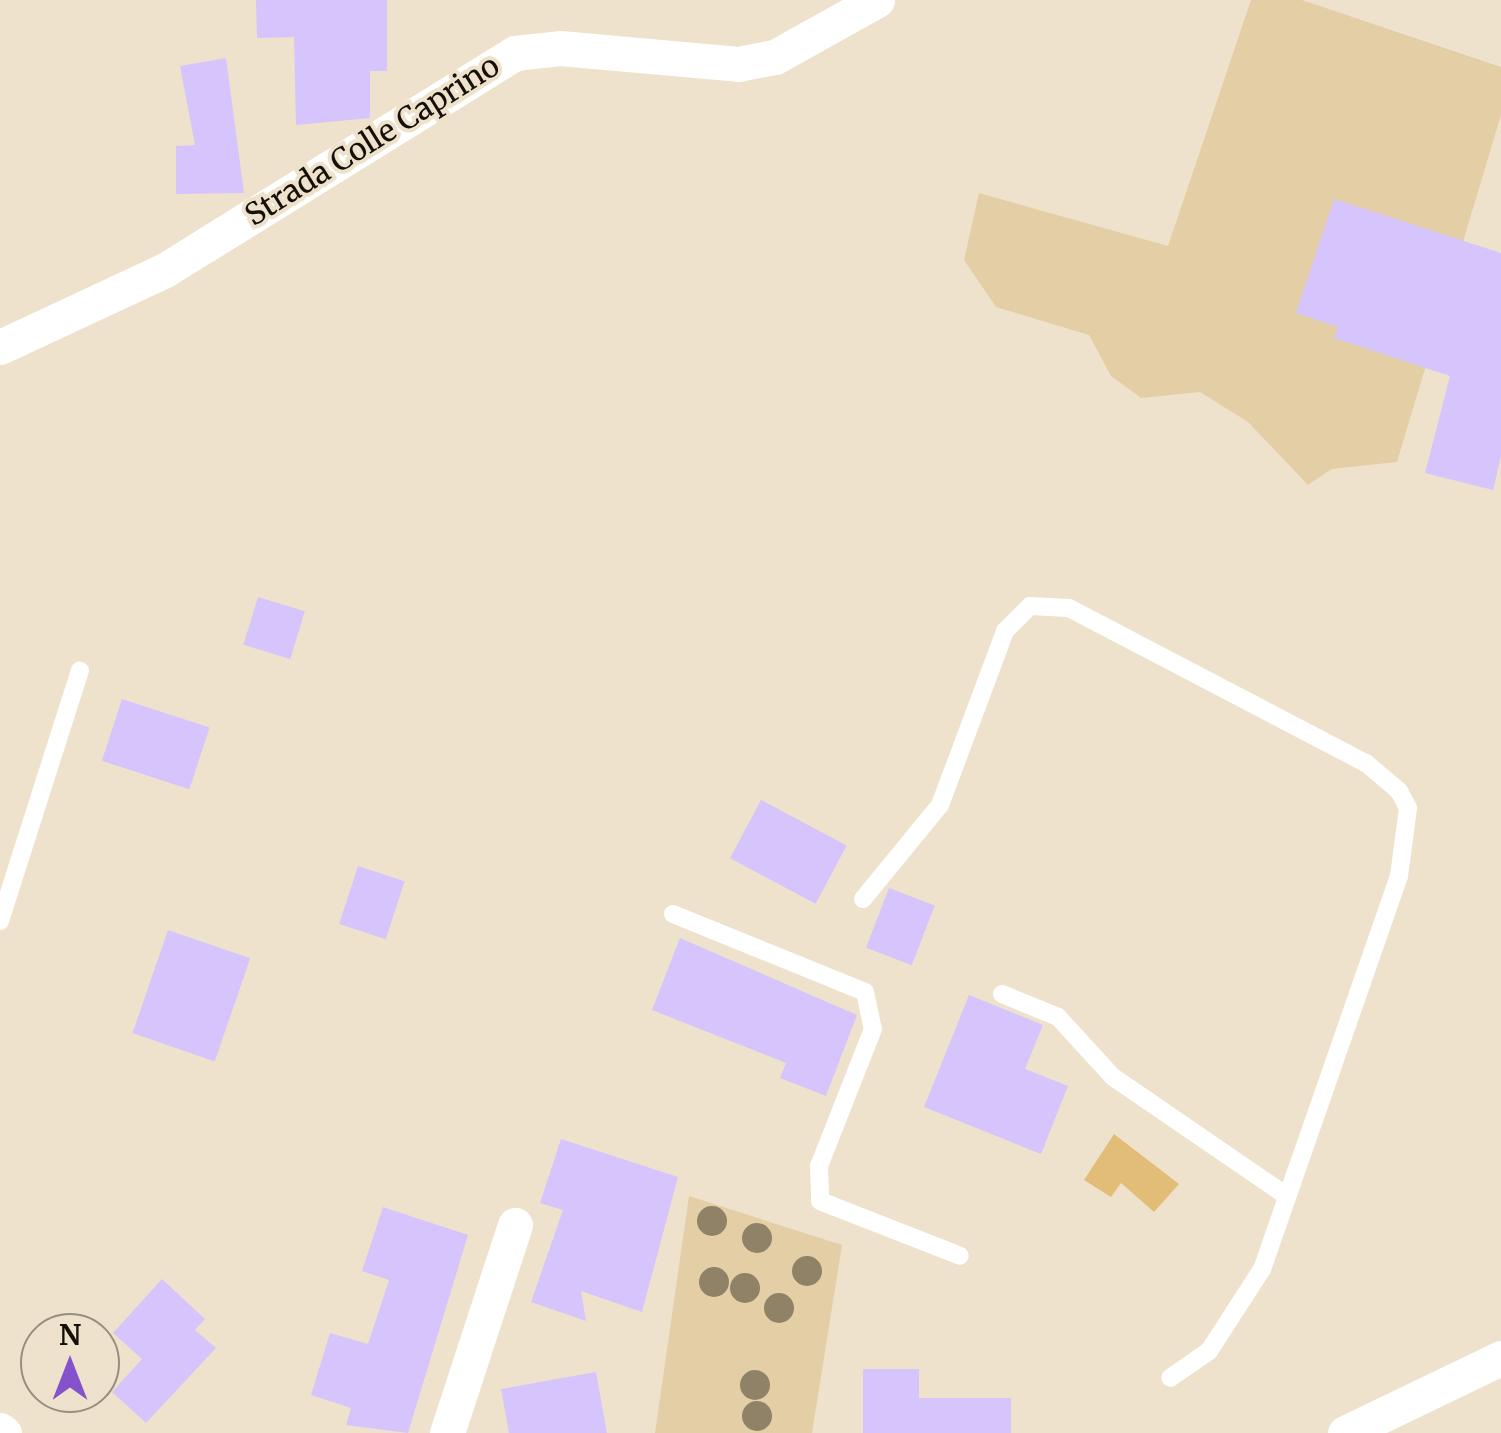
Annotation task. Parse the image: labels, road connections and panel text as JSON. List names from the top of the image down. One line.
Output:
{"streets":{"street":["Strada Colle Caprino"]},"north":"top"}
